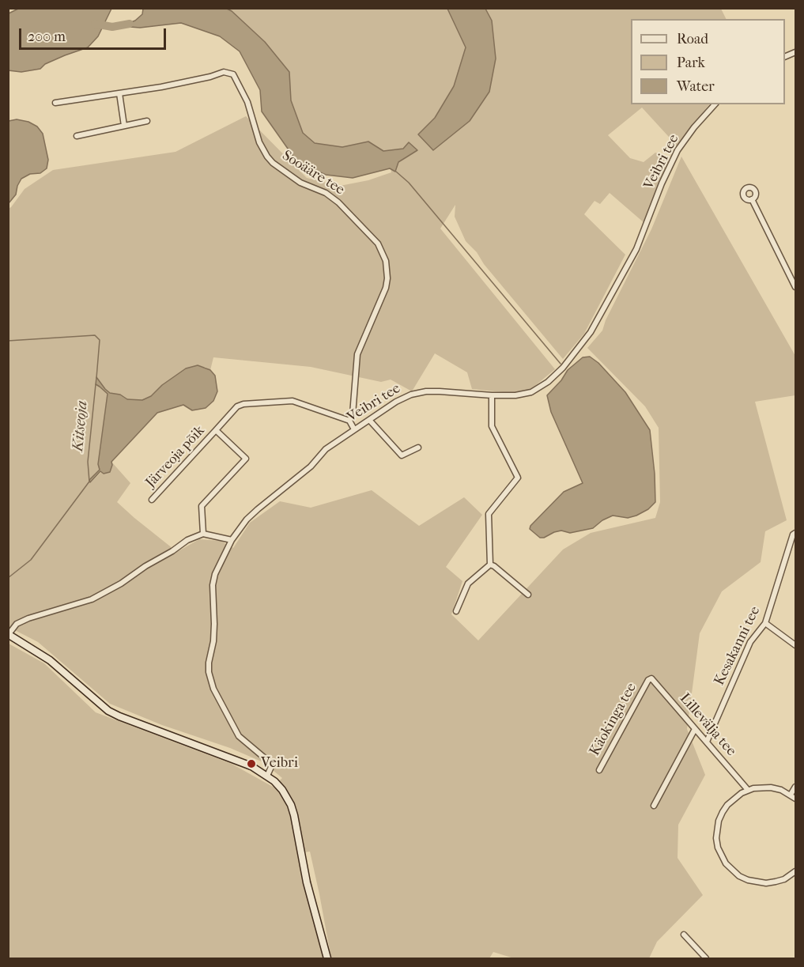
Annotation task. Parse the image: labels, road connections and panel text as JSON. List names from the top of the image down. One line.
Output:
{"streets":{"street":["Veibri tee","Sooääre tee","Järveoja põik","Kesakanni tee","Käokinga tee","Lillevälja tee"]},"crossings":[["Sooääre tee","Järveoja põik"],["Kesakanni tee","Lillevälja tee"],["Käokinga tee","Lillevälja tee"]],"water":["Kitseoja"],"places":["Veibri"],"legend":["Road","Park","Water"],"scale_bar":"200 m"}
